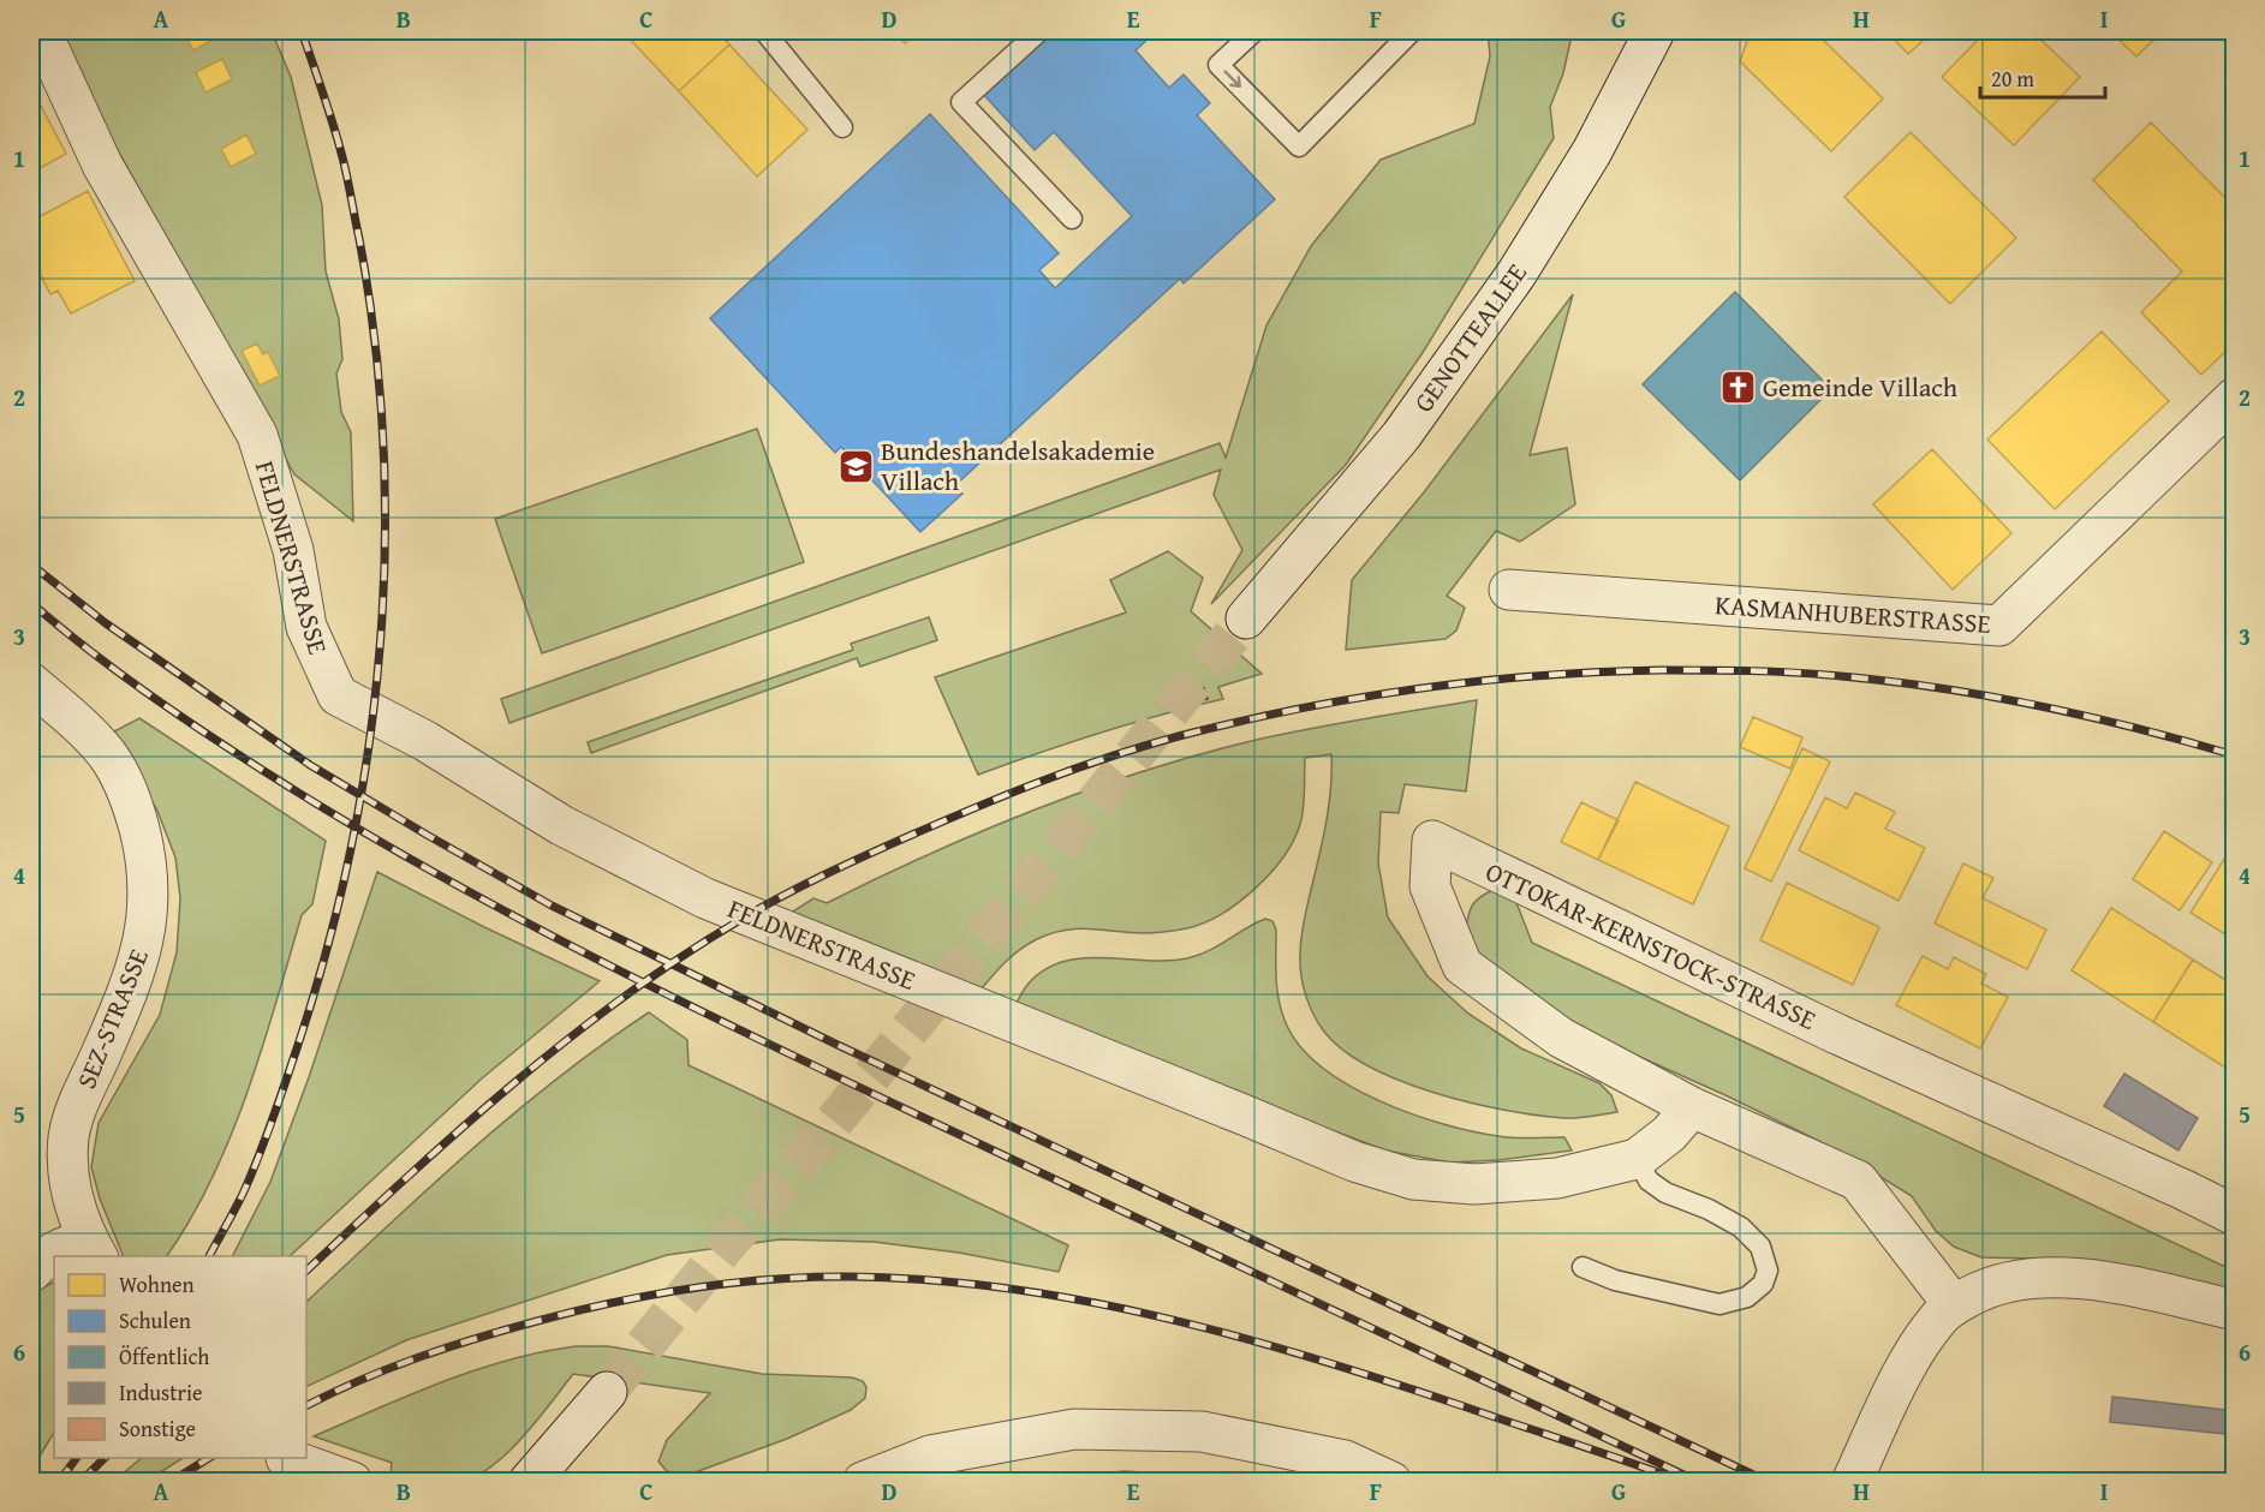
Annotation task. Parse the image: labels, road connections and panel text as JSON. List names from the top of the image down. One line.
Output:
{"streets":{"street":["GENOTTEALLEE","FELDNERSTRASSE","KASMANHUBERSTRASSE","OTTOKAR-KERNSTOCK-STRASSE","SEZ-STRASSE"]},"crossings":[["FELDNERSTRASSE","OTTOKAR-KERNSTOCK-STRASSE"]],"places":{"church":["Gemeinde Villach"],"school or university":["Bundeshandelsakademie Villach"]},"legend":["Wohnen","Schulen","Öffentlich","Industrie","Sonstige"],"scale_bar":"20 m","grid":{"columns":["A","B","C","D","E","F","G","H","I"],"rows":["1","2","3","4","5","6"]}}
